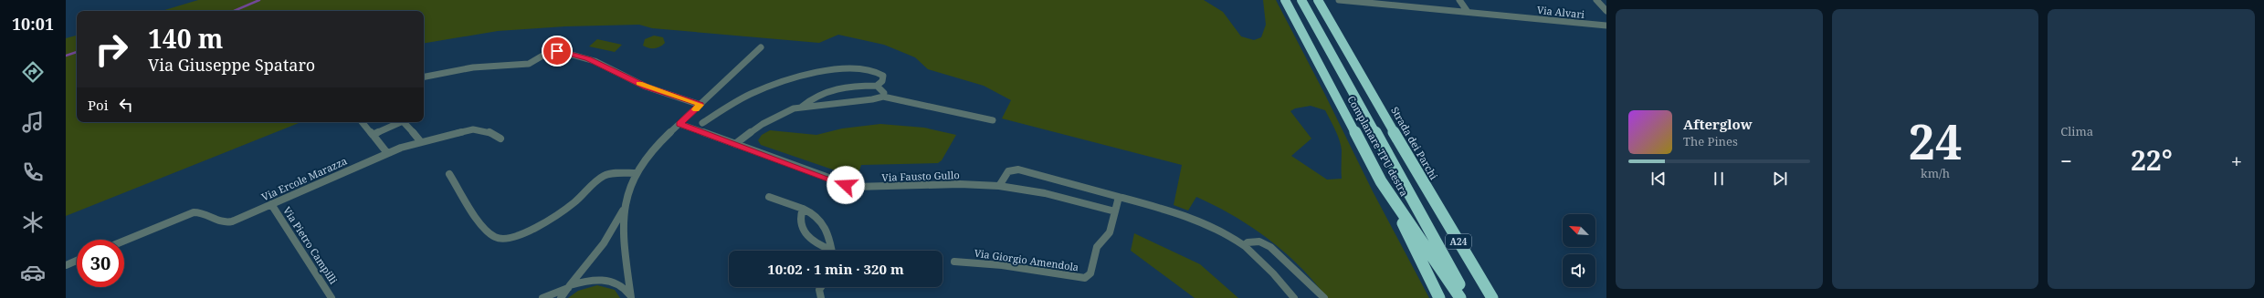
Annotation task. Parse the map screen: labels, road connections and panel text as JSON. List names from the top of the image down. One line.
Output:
{"streets":{"highway":["Strada dei Parchi","Complanare TPU destra","A24"],"street":["Via Alvari","Via Fausto Gullo","Via Ercole Marazza","Via Pietro Campilli","Via Giorgio Amendola"]},"crossings":[["Via Fausto Gullo","Via Giorgio Amendola"],["Via Ercole Marazza","Via Pietro Campilli"]],"north":"top left","page":{"tabs":"10:01","tile":[["24","km/h"],"Clima"],"turn":["140 m","Via Giuseppe Spataro"],"then":"Poi","song":["Afterglow","The Pines"],"heat":["−","22°","+"],"limit":"30","trip":"10:02 · 1 min · 320 m"}}
